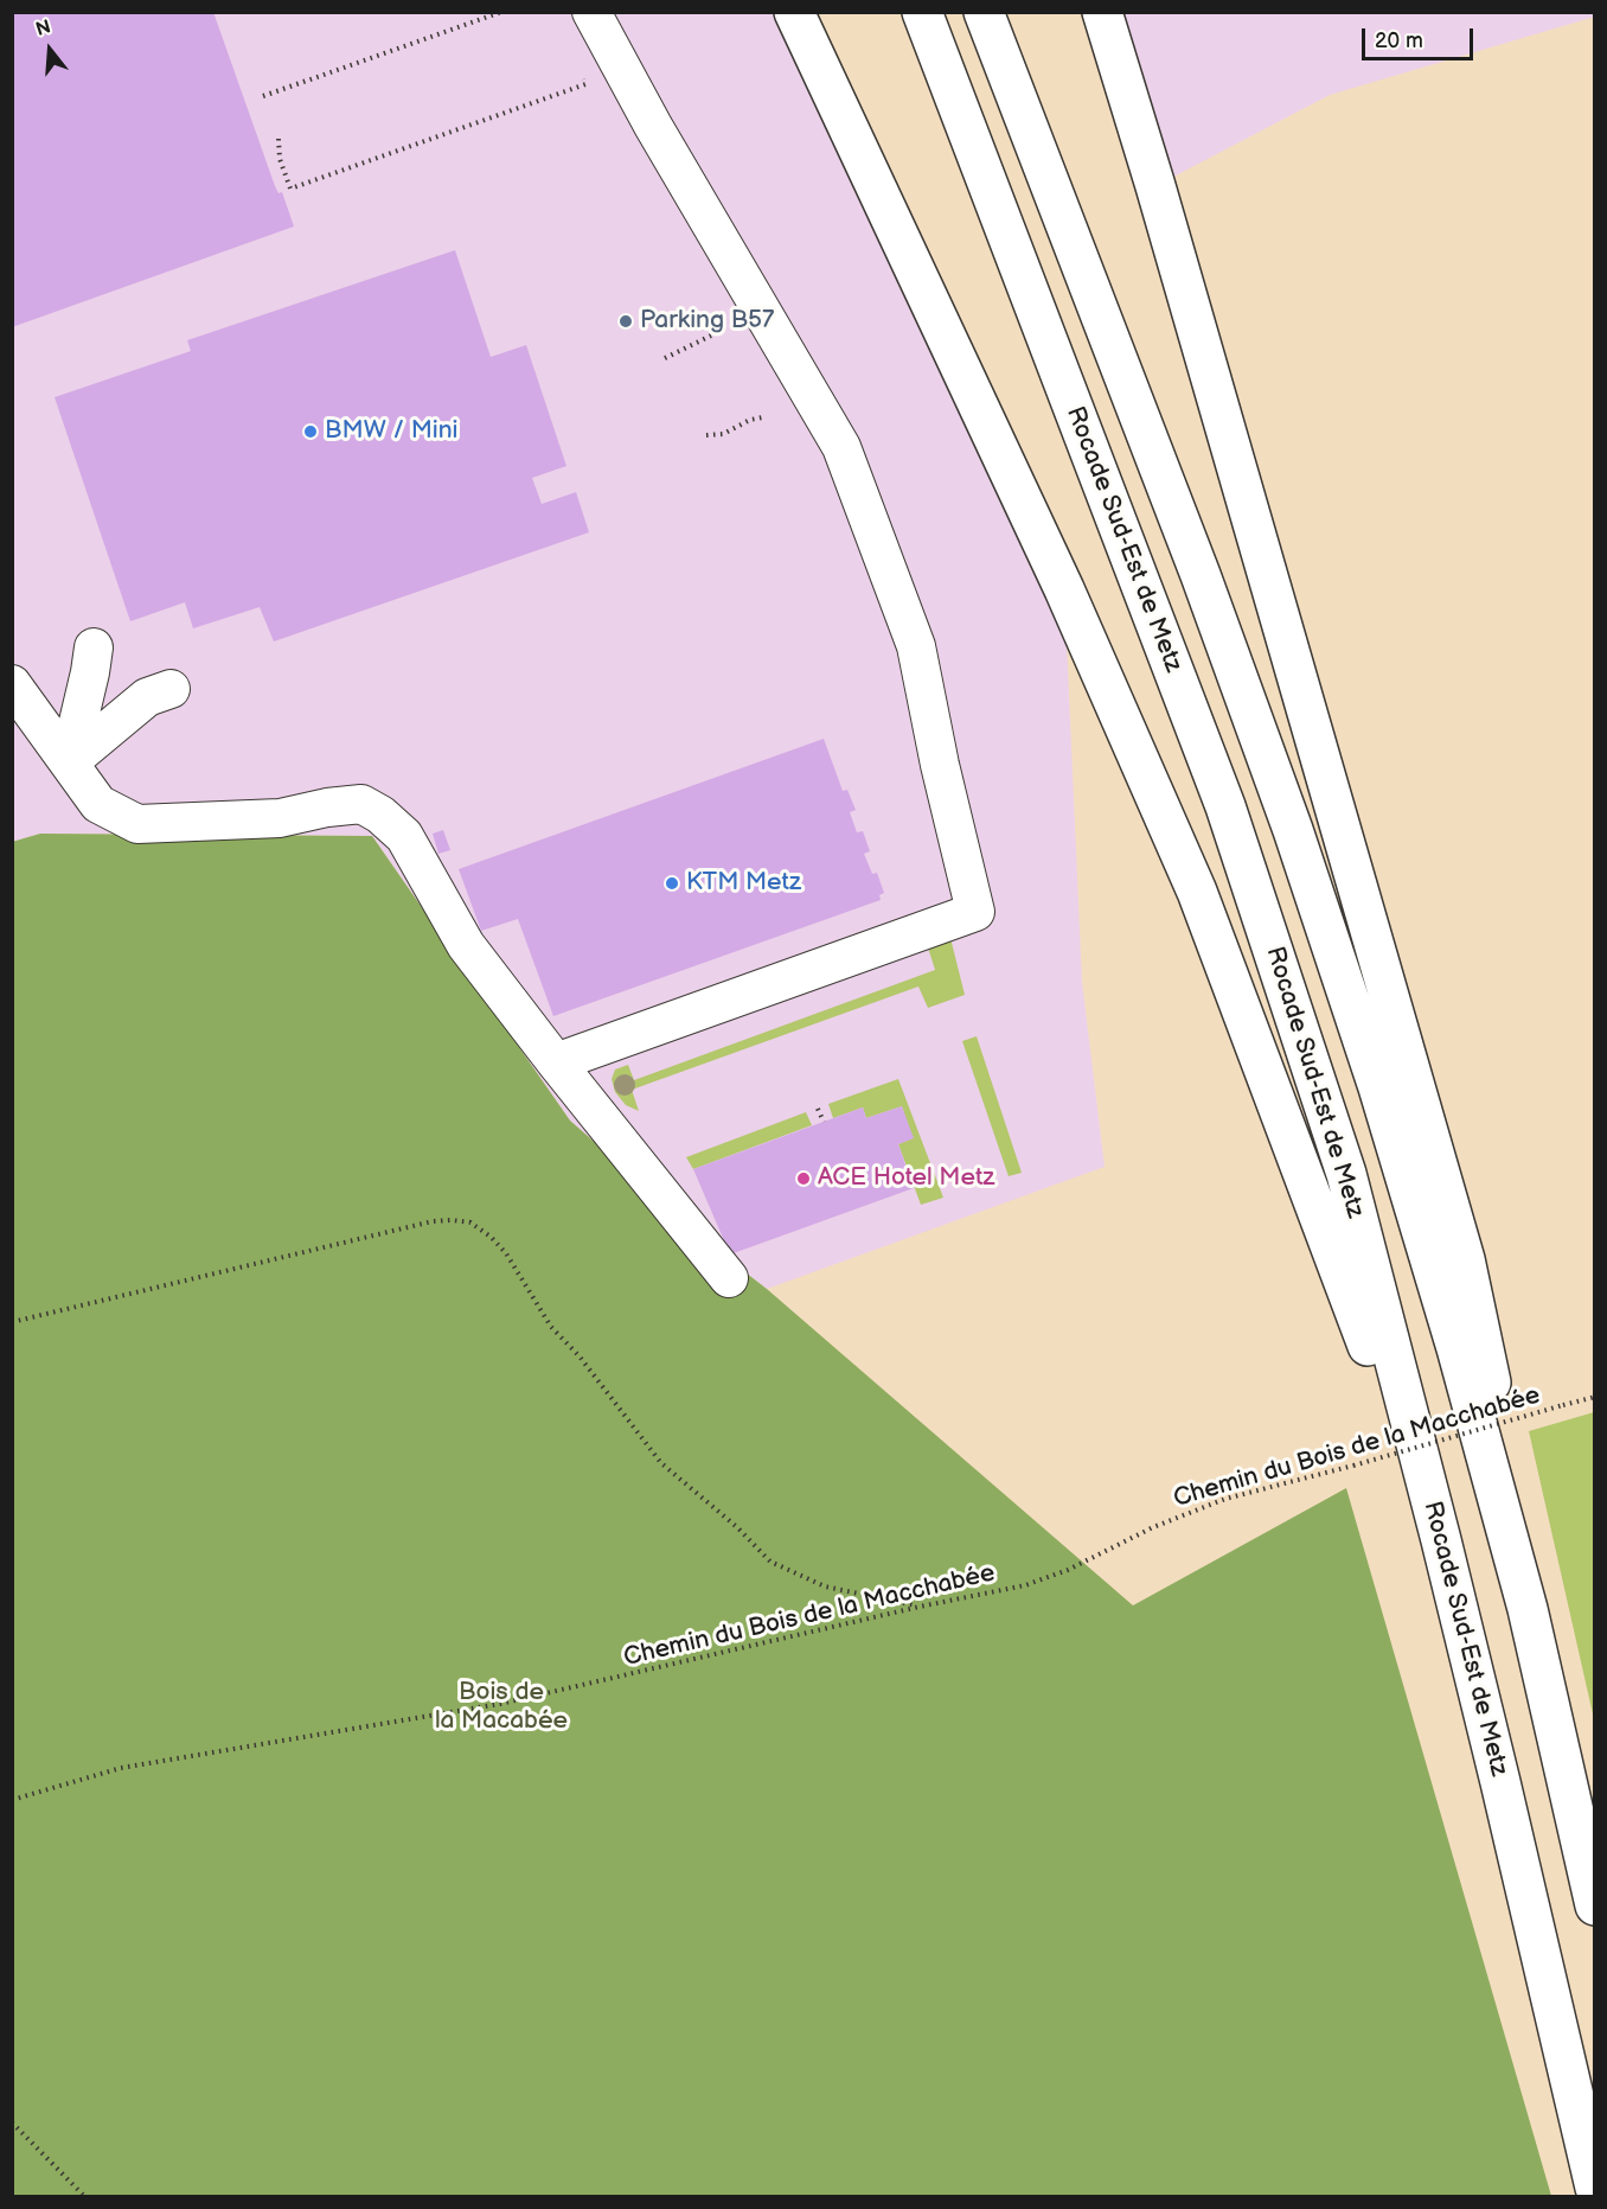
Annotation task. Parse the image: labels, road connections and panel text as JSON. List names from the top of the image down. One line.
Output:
{"streets":{"highway":["Rocade Sud-Est de Metz"],"path":["Chemin du Bois de la Macchabée"]},"parks":["Bois de la Macabée"],"places":["Parking B57","BMW / Mini","KTM Metz","ACE Hotel Metz"],"scale_bar":"20 m","north":"top"}
